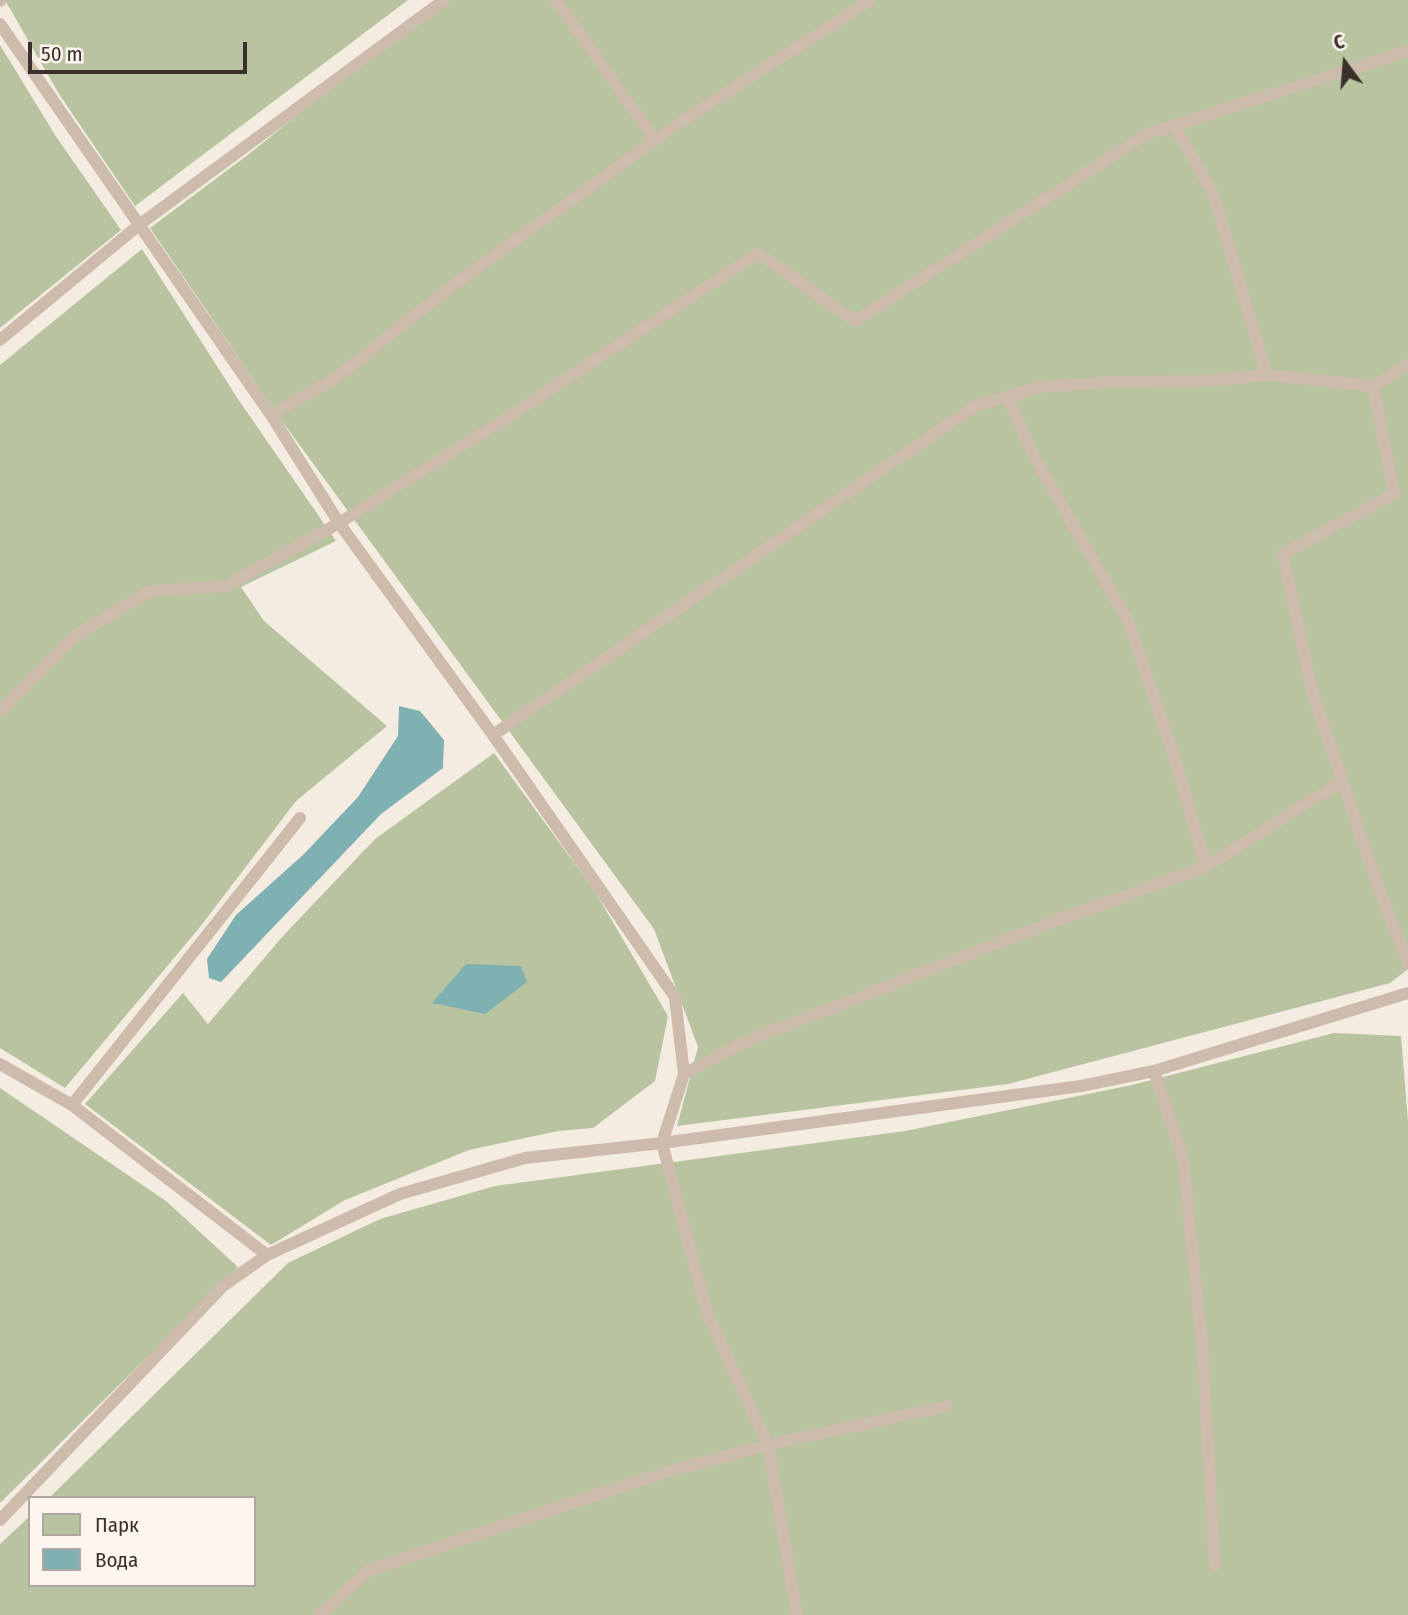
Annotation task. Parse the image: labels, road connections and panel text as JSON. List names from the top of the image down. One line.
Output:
{"legend":["Парк","Вода"],"scale_bar":"50 m","north":"top"}
